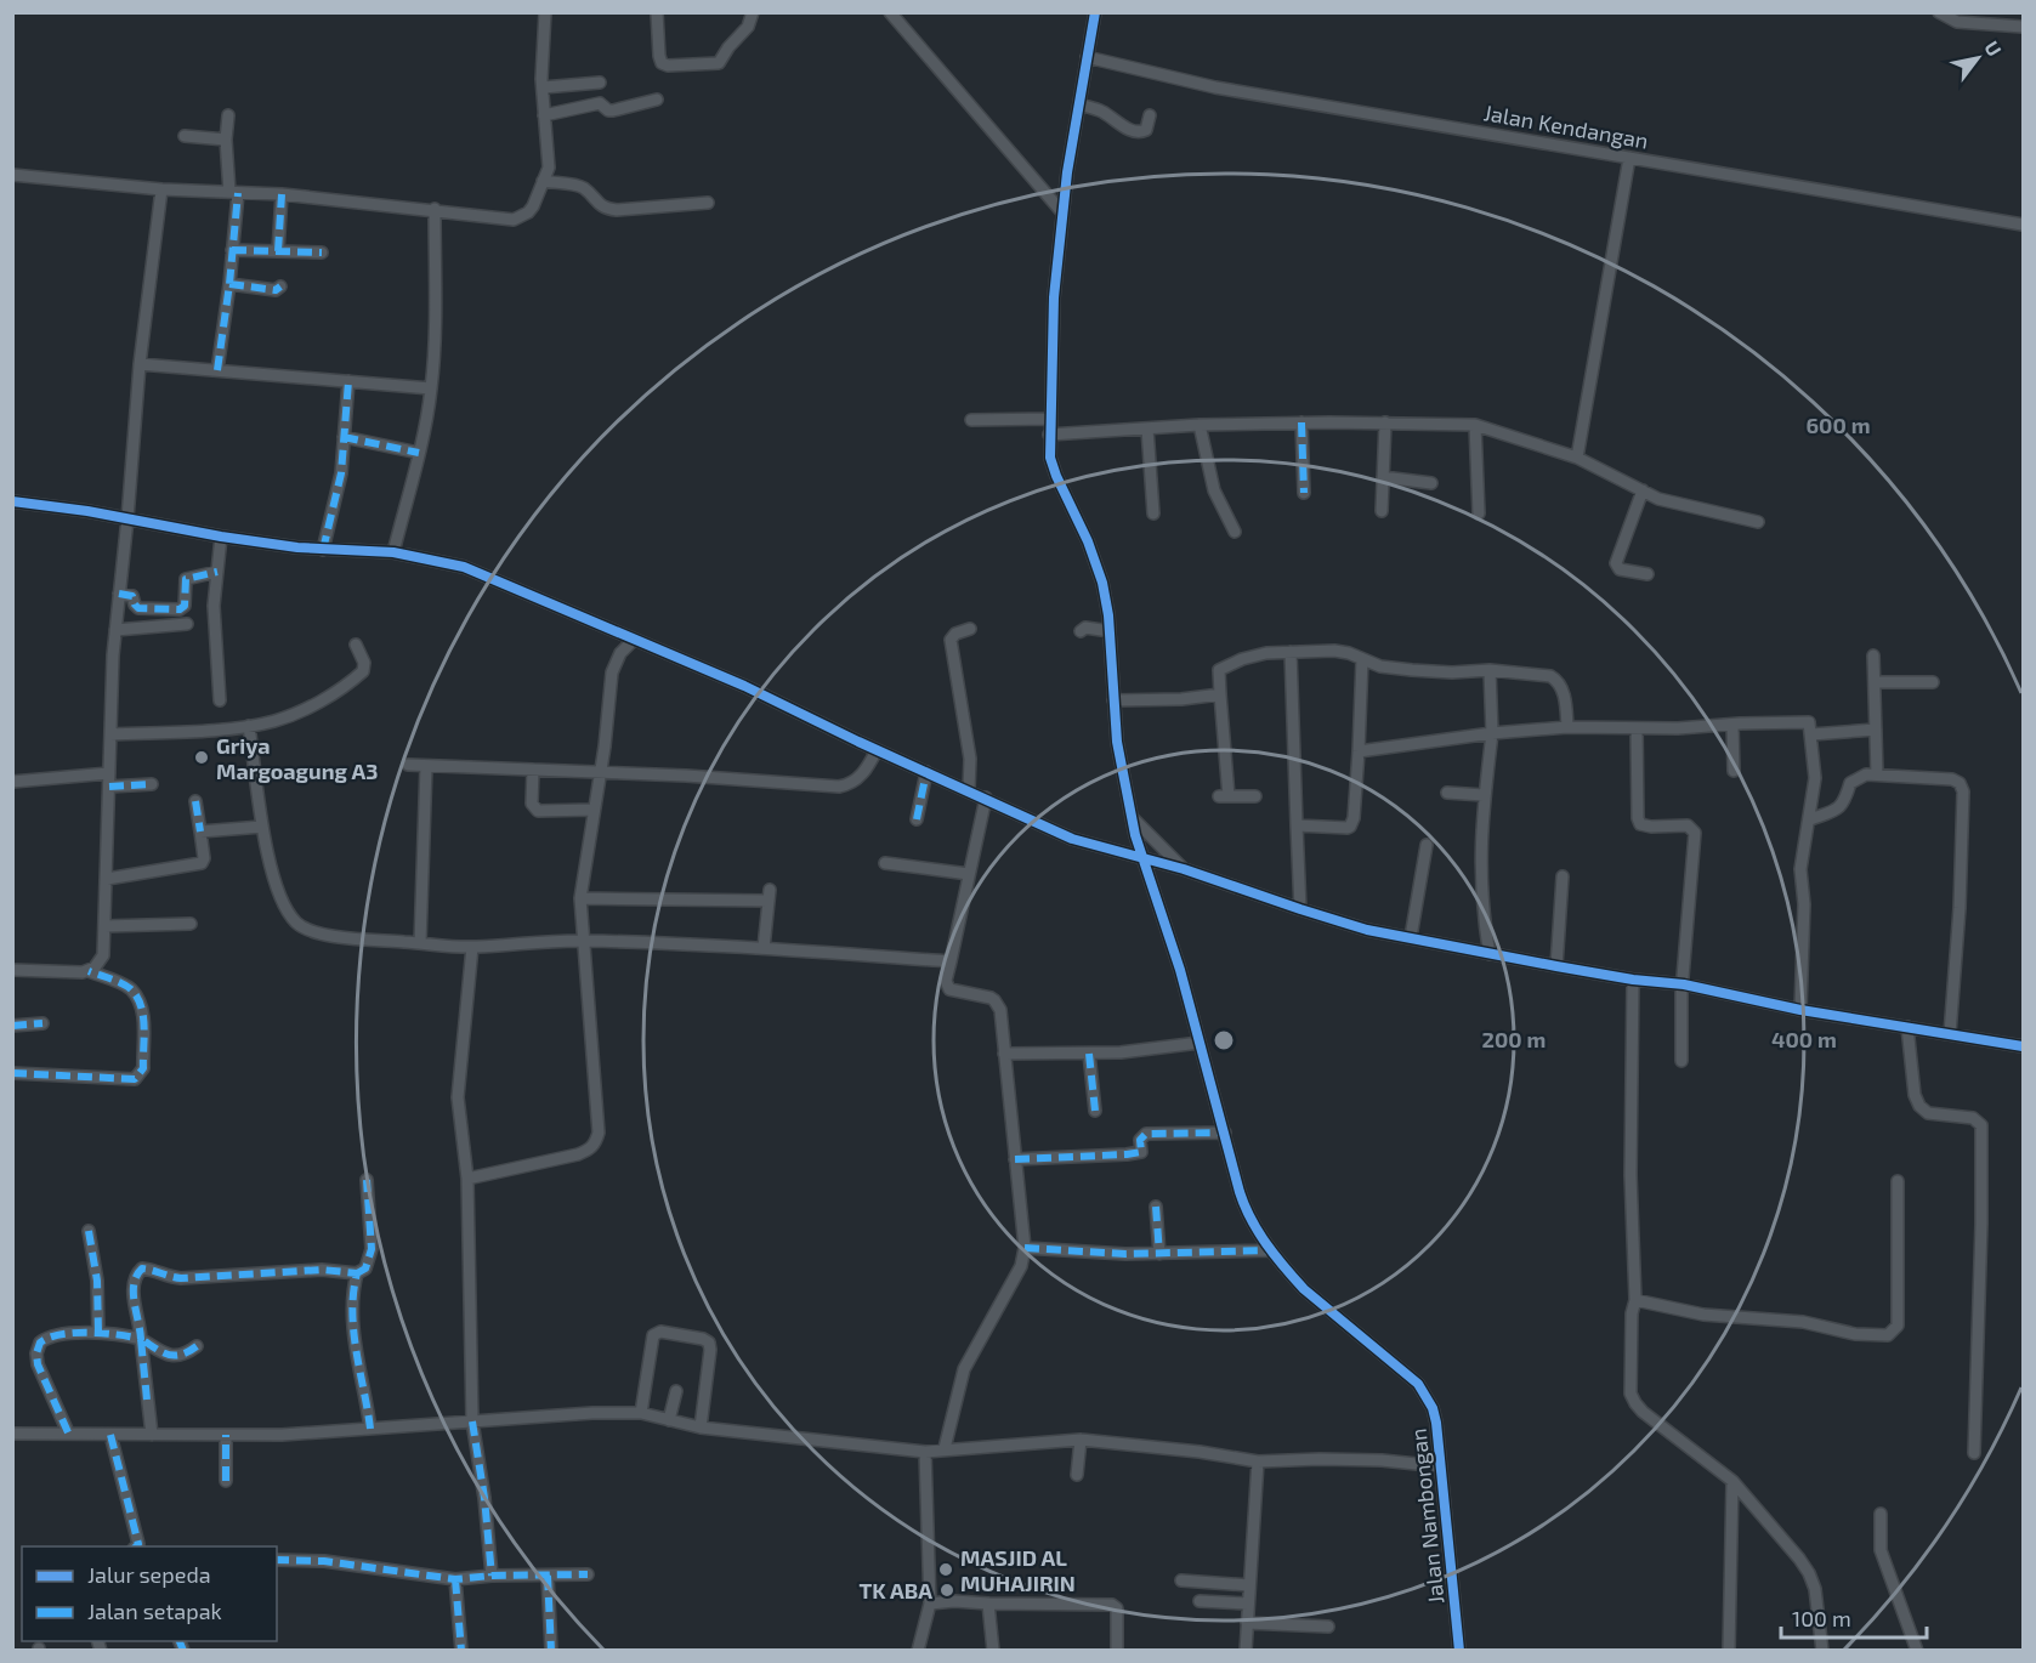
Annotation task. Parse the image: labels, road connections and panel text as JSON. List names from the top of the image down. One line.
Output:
{"streets":{"street":["Jalan Kendangan","Jalan Nambongan"]},"crossings":[["Jalan Kendangan","Jalan Nambongan"]],"places":["Griya Margoagung A3","MASJID AL MUHAJIRIN","TK ABA"],"legend":["Jalur sepeda","Jalan setapak"],"scale_bar":"100 m","north":"top right","rings":["600 m","200 m","400 m"]}
